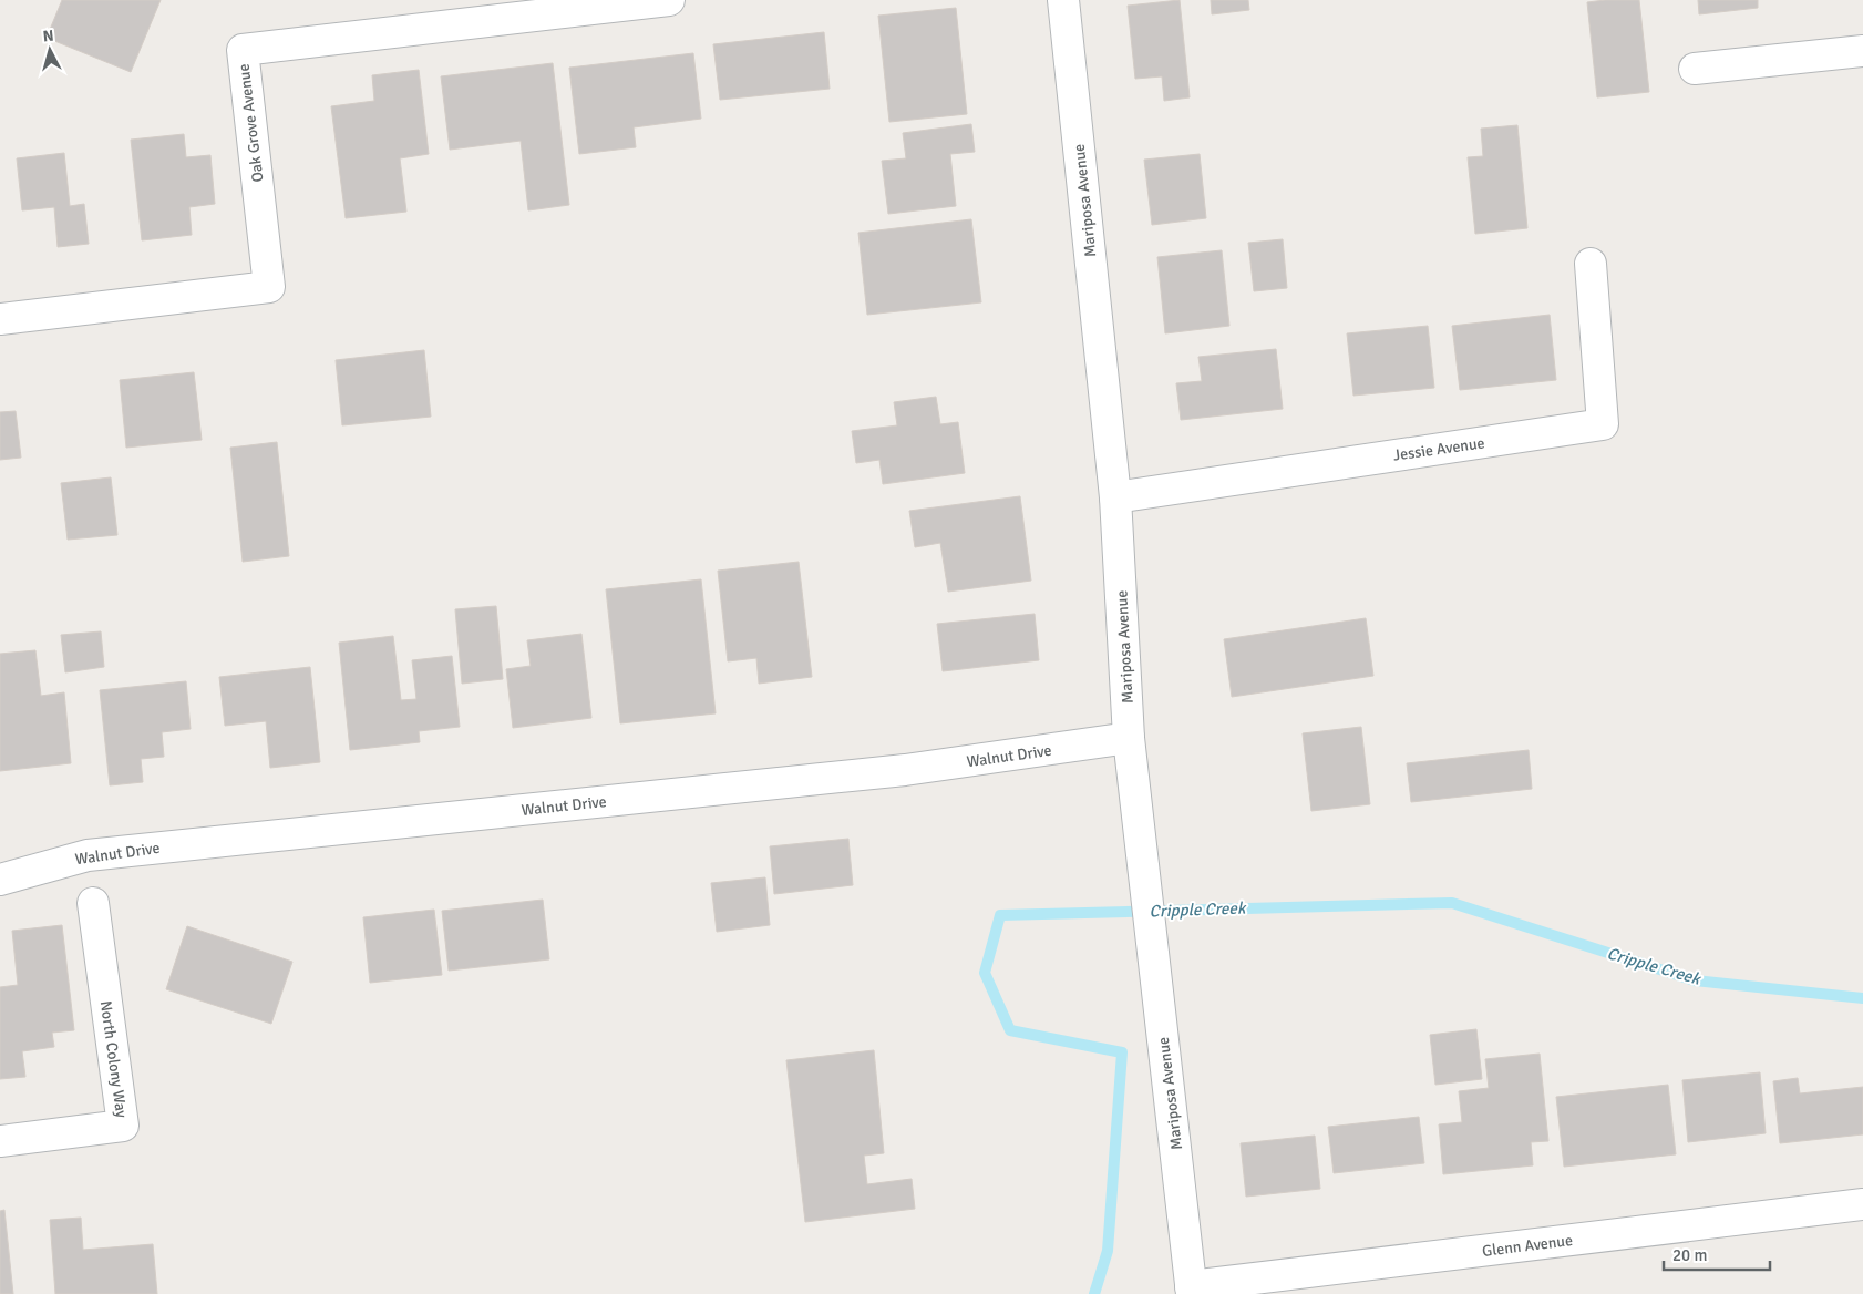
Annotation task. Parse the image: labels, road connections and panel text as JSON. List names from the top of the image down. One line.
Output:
{"streets":{"street":["Oak Grove Avenue","Mariposa Avenue","Jessie Avenue","Walnut Drive","North Colony Way","Glenn Avenue"]},"crossings":[["Mariposa Avenue","Jessie Avenue"],["Mariposa Avenue","Walnut Drive"],["Mariposa Avenue","Glenn Avenue"]],"water":["Cripple Creek"],"scale_bar":"20 m","north":"top"}
